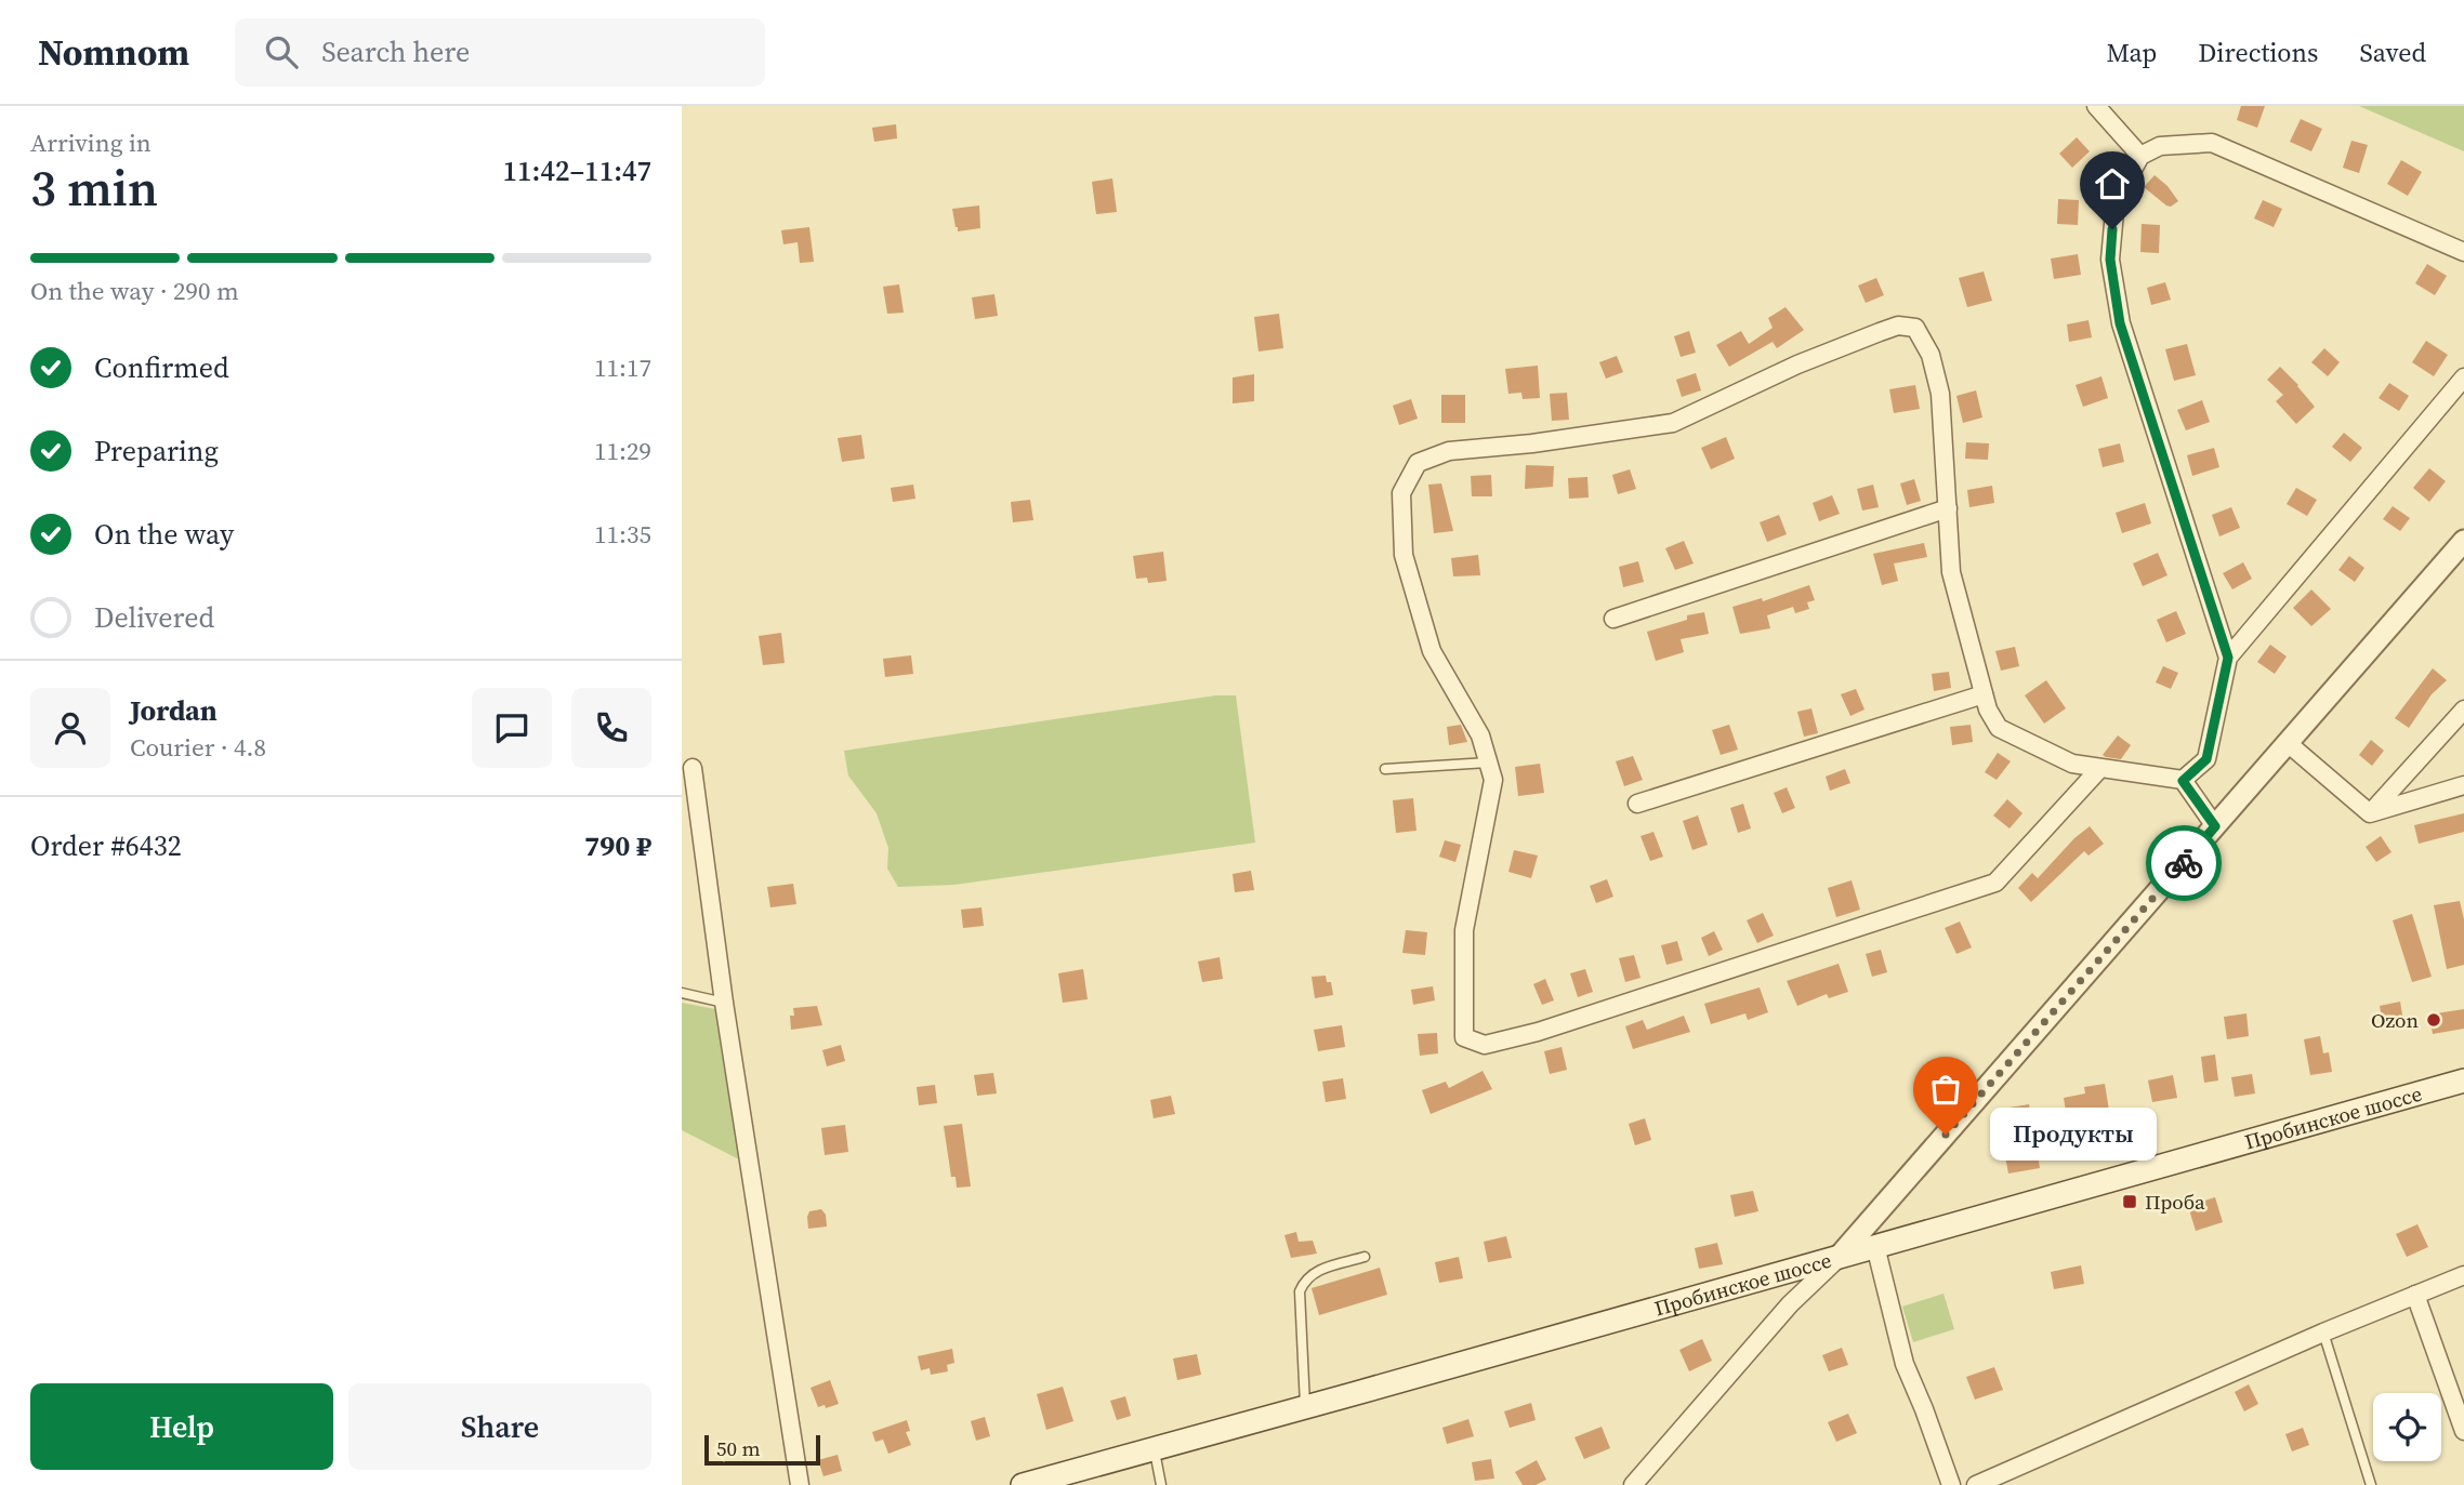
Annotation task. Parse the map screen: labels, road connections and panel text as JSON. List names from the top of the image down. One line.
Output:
{"streets":{"main road":["Пробинское шоссе"]},"places":{"other":["Ozon","Продукты"],"transit":["Проба"]},"scale_bar":"50 m","page":{"header":"Nomnom","search":"Search here","nav":["Map","Directions","Saved"],"heading":["3 min","Arriving in","11:42–11:47"],"panel":["Jordan","Courier · 4.8","Order #6432","790 ₽"],"bar":"On the way · 290 m","list":[["Confirmed","11:17"],["Preparing","11:29"],["On the way","11:35"],"Delivered"],"bubble":"Продукты","buttons":["Help","Share"],"scale":"50 m"}}
